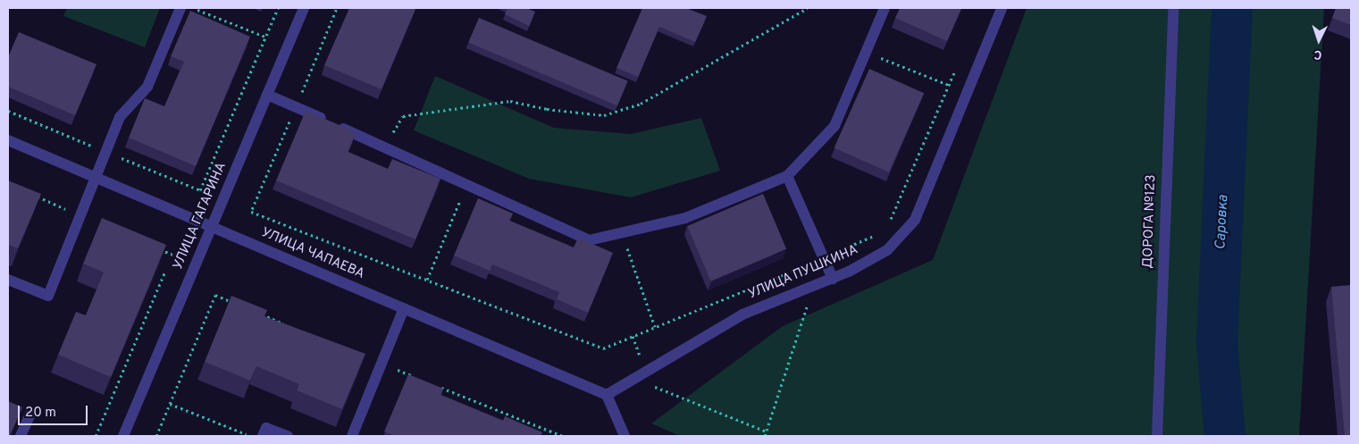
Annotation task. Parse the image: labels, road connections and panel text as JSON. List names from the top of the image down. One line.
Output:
{"streets":{"street":["УЛИЦА ГАГАРИНА","ДОРОГА №123","УЛИЦА ЧАПАЕВА","УЛИЦА ПУШКИНА"]},"crossings":[["УЛИЦА ГАГАРИНА","УЛИЦА ЧАПАЕВА"],["УЛИЦА ЧАПАЕВА","УЛИЦА ПУШКИНА"]],"water":["Саровка"],"scale_bar":"20 m","north":"bottom"}
